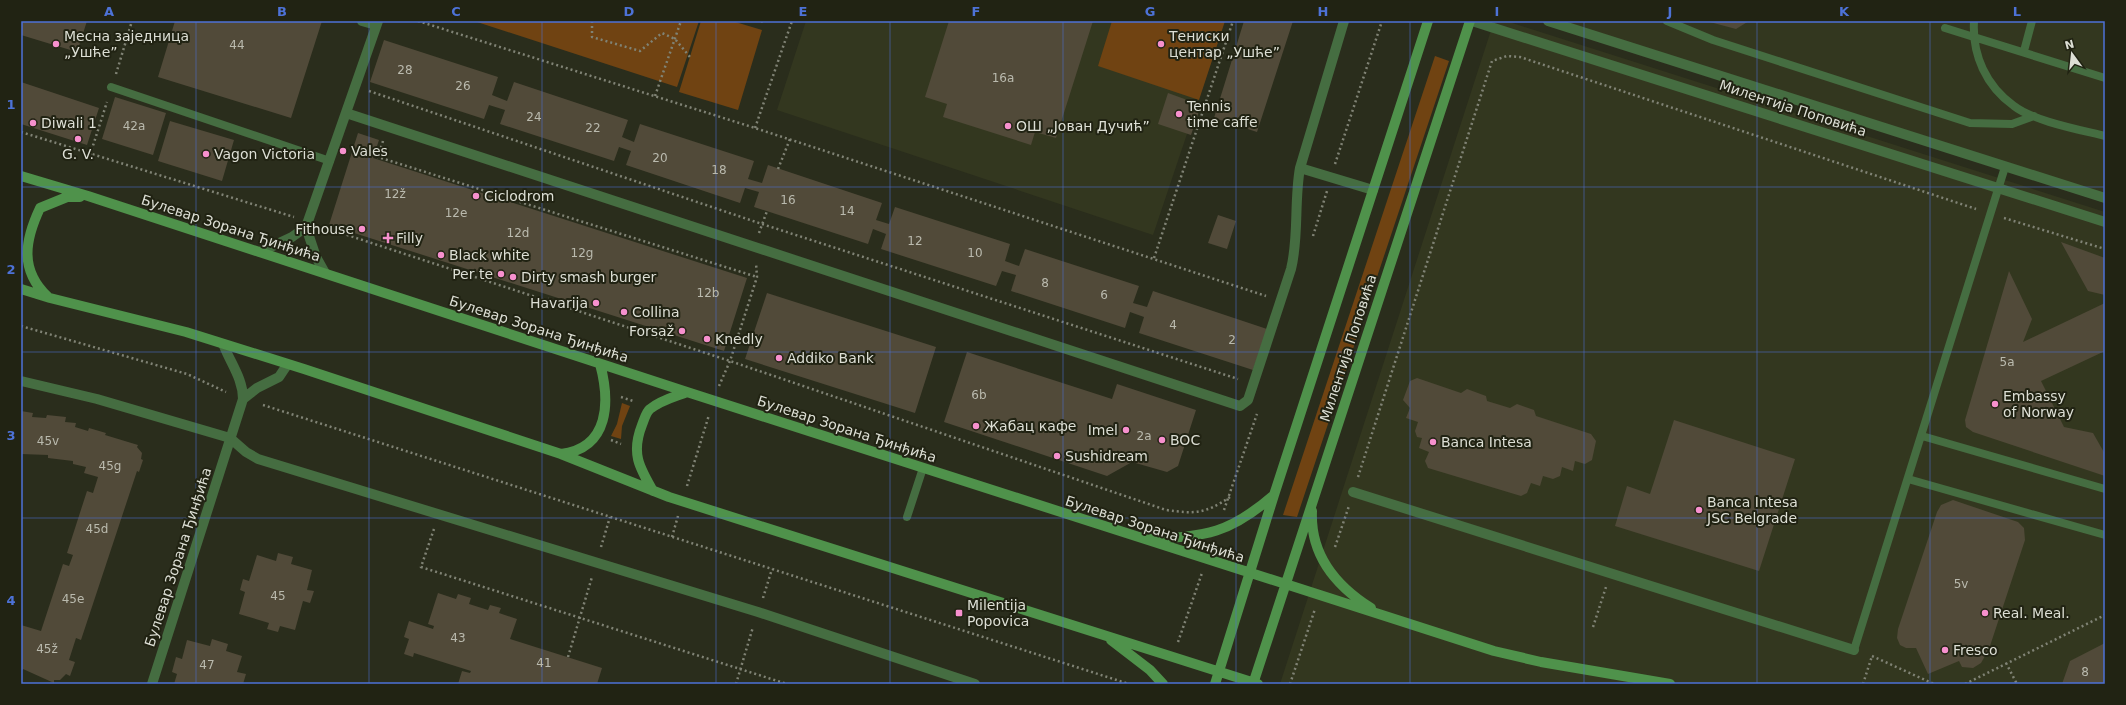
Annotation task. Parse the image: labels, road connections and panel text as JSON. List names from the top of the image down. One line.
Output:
{"streets":{"street":["Милентија Поповића","Булевар Зорана Ђинђића"]},"crossings":[["Милентија Поповића","Булевар Зорана Ђинђића"]],"places":{"other":["Месна заједница „Ушће”","Тениски центар „Ушће”","Tennis time caffe","Diwali 1","ОШ „Јован Дучић”","G. V.","Vales","Vagon Victoria","Ciclodrom","Fithouse","Black white","Per te","Dirty smash burger","Havarija","Collina","Forsaž","Knedly","Addiko Bank","Embassy of Norway","Жабац кафе","Imel","BOC","Banca Intesa","Sushidream","Banca Intesa JSC Belgrade","Real. Meal.","Fresco"],"health":["Filly"],"transit":["Milentija Popovica"]},"house_numbers":["44","28","16a","26","24","42a","22","20","18","12ž","16","14","12e","12d","12","12g","10","8","12b","6","4","2","5a","6b","2a","45v","45g","45d","5v","45","45e","43","45ž","41","47","8"],"north":"top","grid":{"columns":["A","B","C","D","E","F","G","H","I","J","K","L"],"rows":["1","2","3","4"]}}
